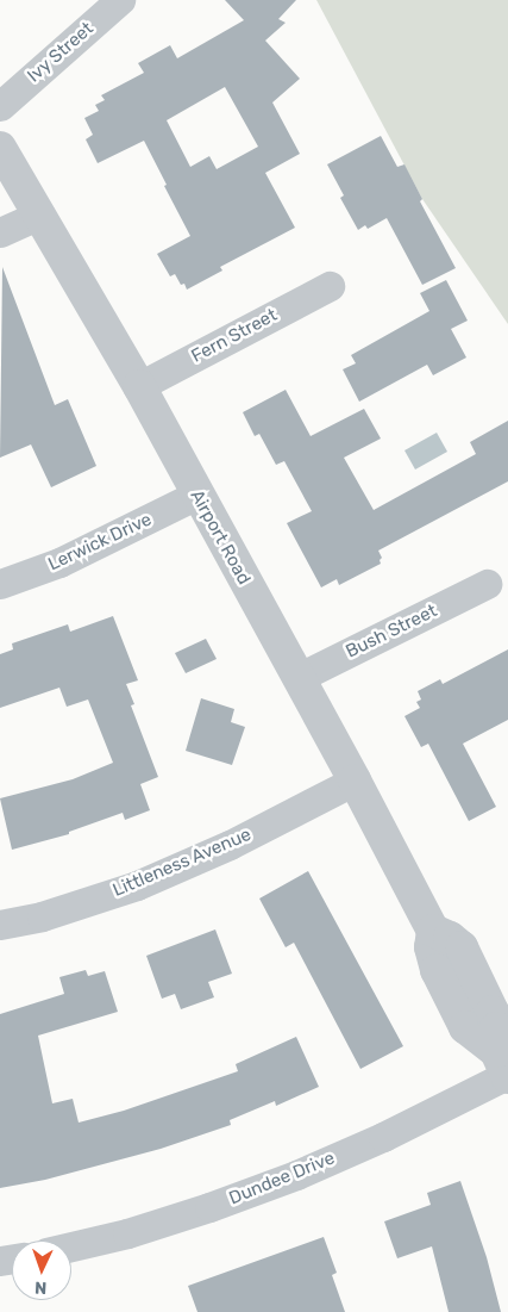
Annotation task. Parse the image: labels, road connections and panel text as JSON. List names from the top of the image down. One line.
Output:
{"streets":{"street":["Ivy Street","Fern Street","Airport Road","Lerwick Drive","Bush Street","Littleness Avenue","Dundee Drive"]},"crossings":[["Fern Street","Airport Road"],["Airport Road","Lerwick Drive"],["Airport Road","Bush Street"],["Airport Road","Littleness Avenue"],["Airport Road","Dundee Drive"]],"north":"bottom"}
